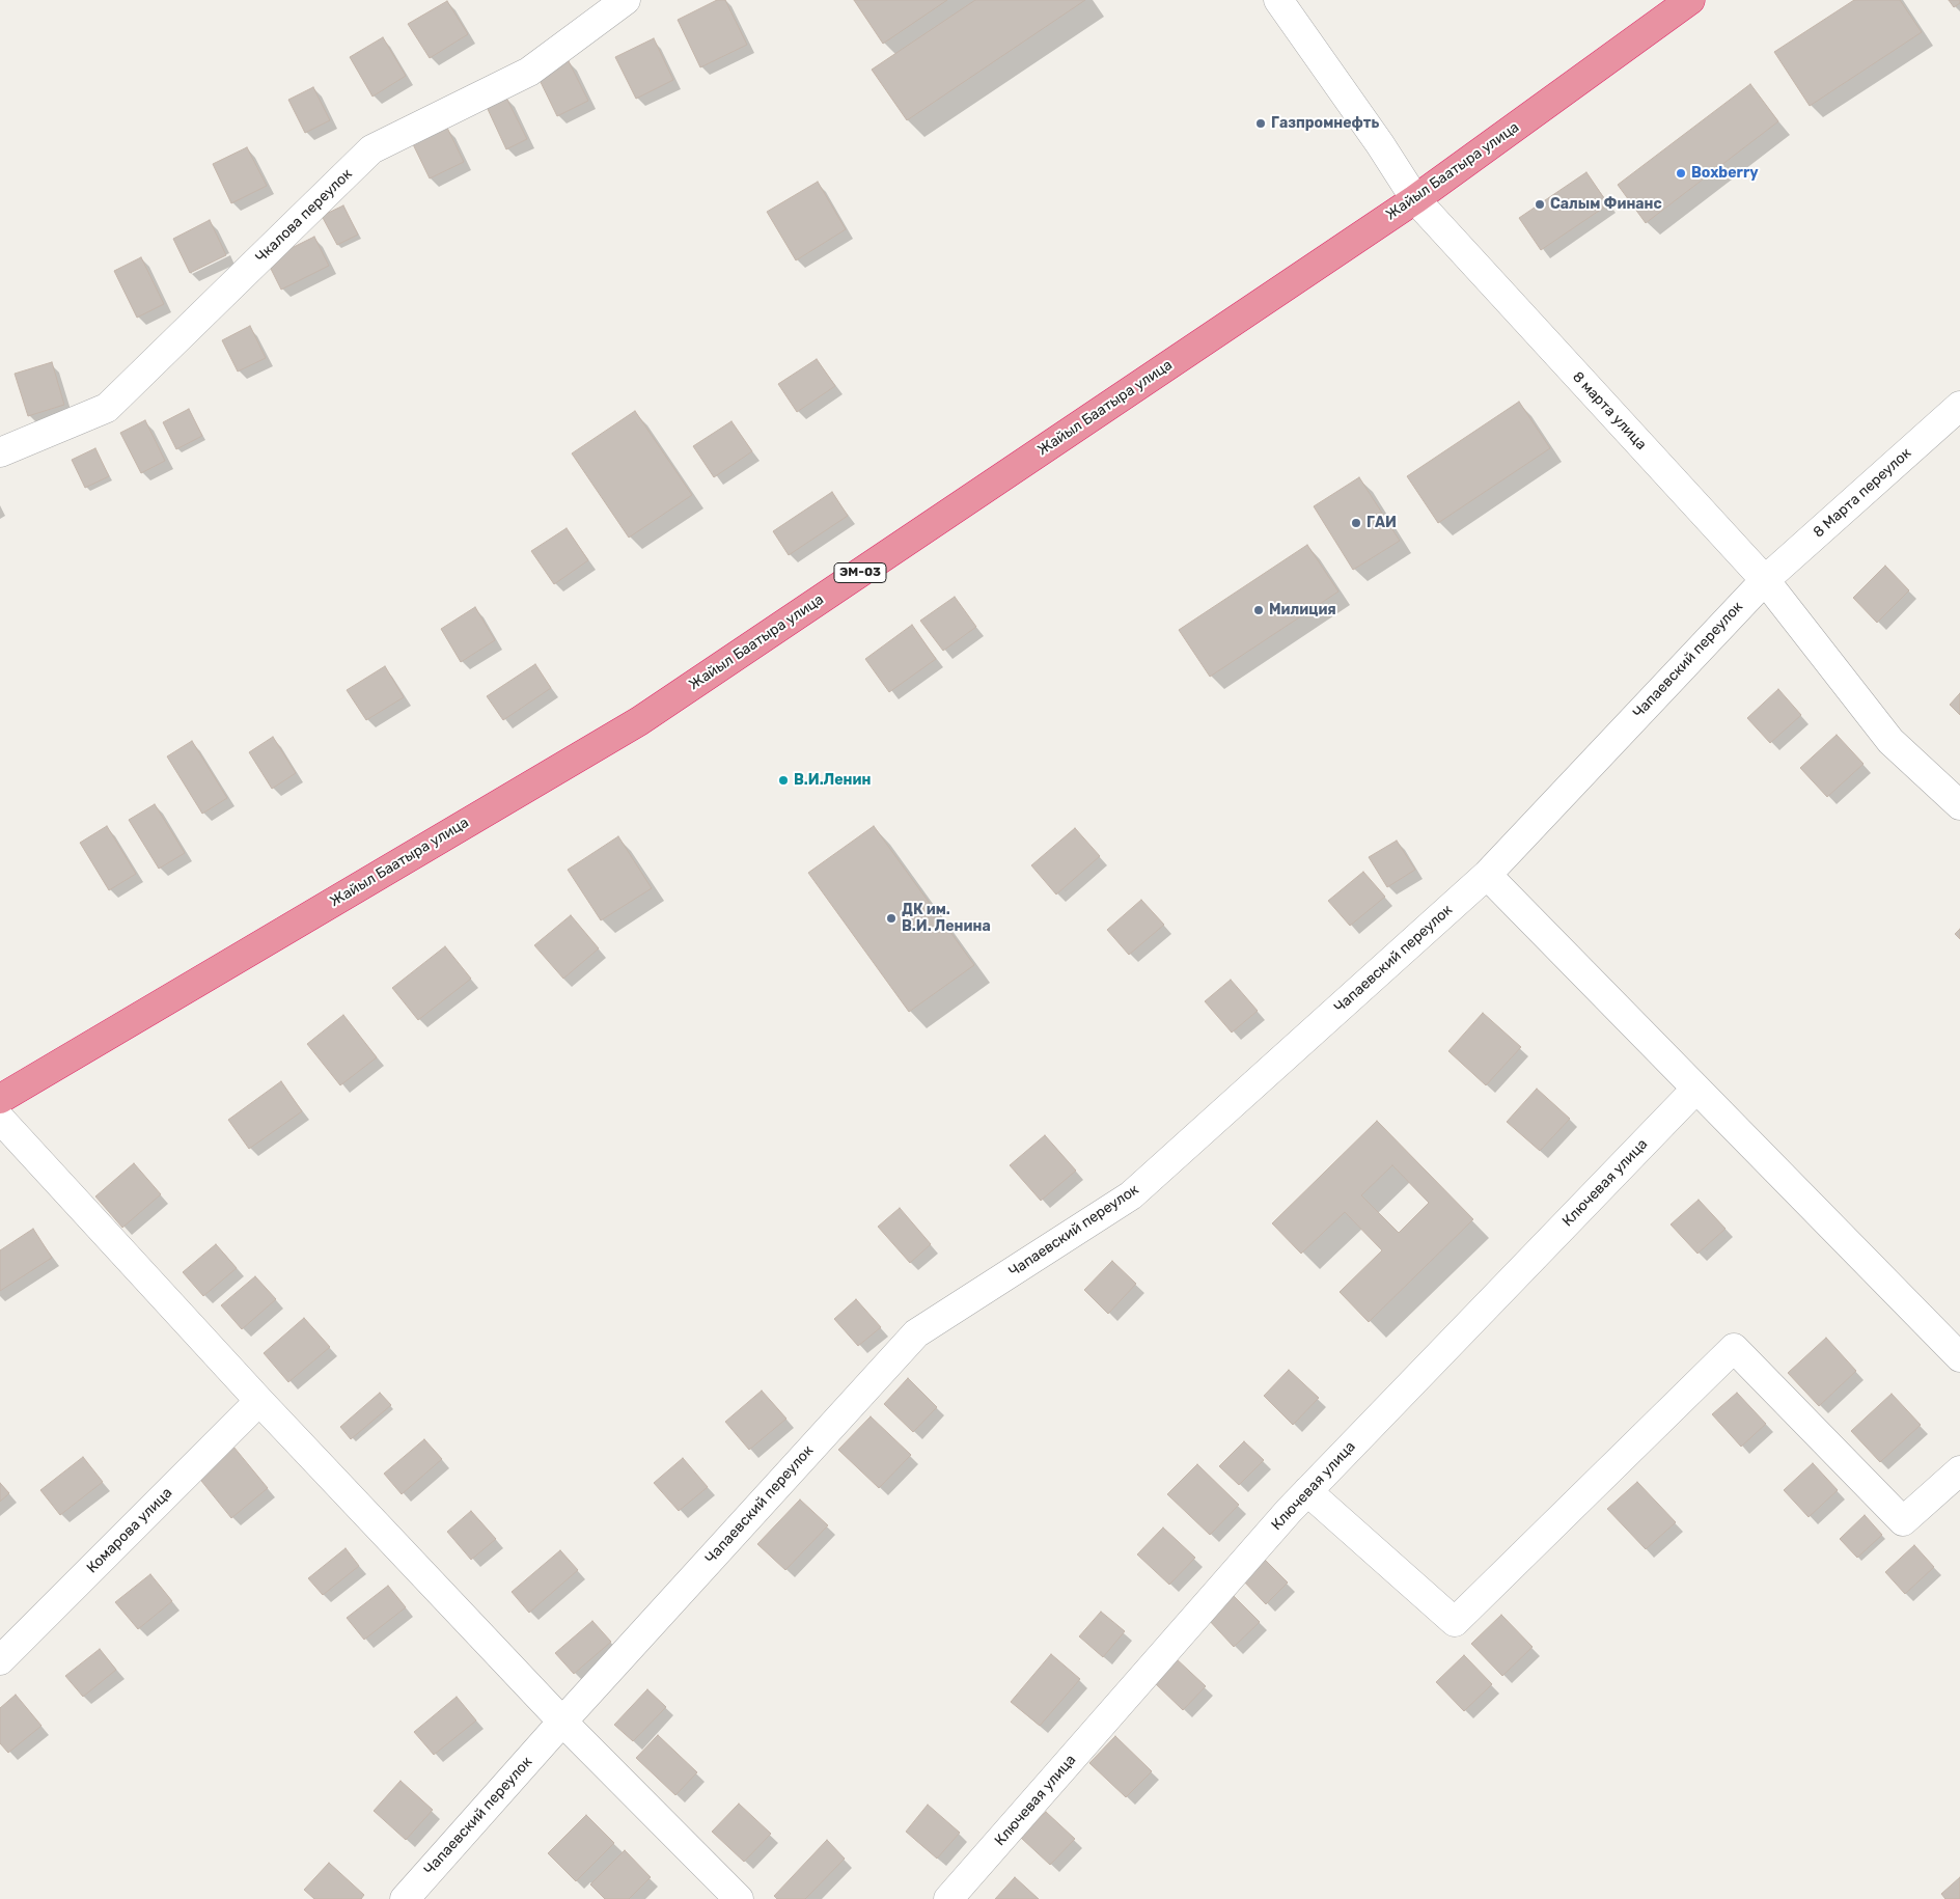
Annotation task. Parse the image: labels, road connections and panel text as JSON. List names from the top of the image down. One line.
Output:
{"streets":{"highway":["Жайыл Баатыра улица","ЭМ-03"],"street":["Чкалова переулок","8 марта улица","8 Марта переулок","Чапаевский переулок","Ключевая улица","Комарова улица"]},"crossings":[["Жайыл Баатыра улица","8 марта улица"],["8 марта улица","8 Марта переулок"],["8 марта улица","Чапаевский переулок"],["8 Марта переулок","Чапаевский переулок"]],"places":["Газпромнефть","Boxberry","Салым Финанс","ГАИ","Милиция","В.И.Ленин","ДК им. В.И. Ленина"]}
